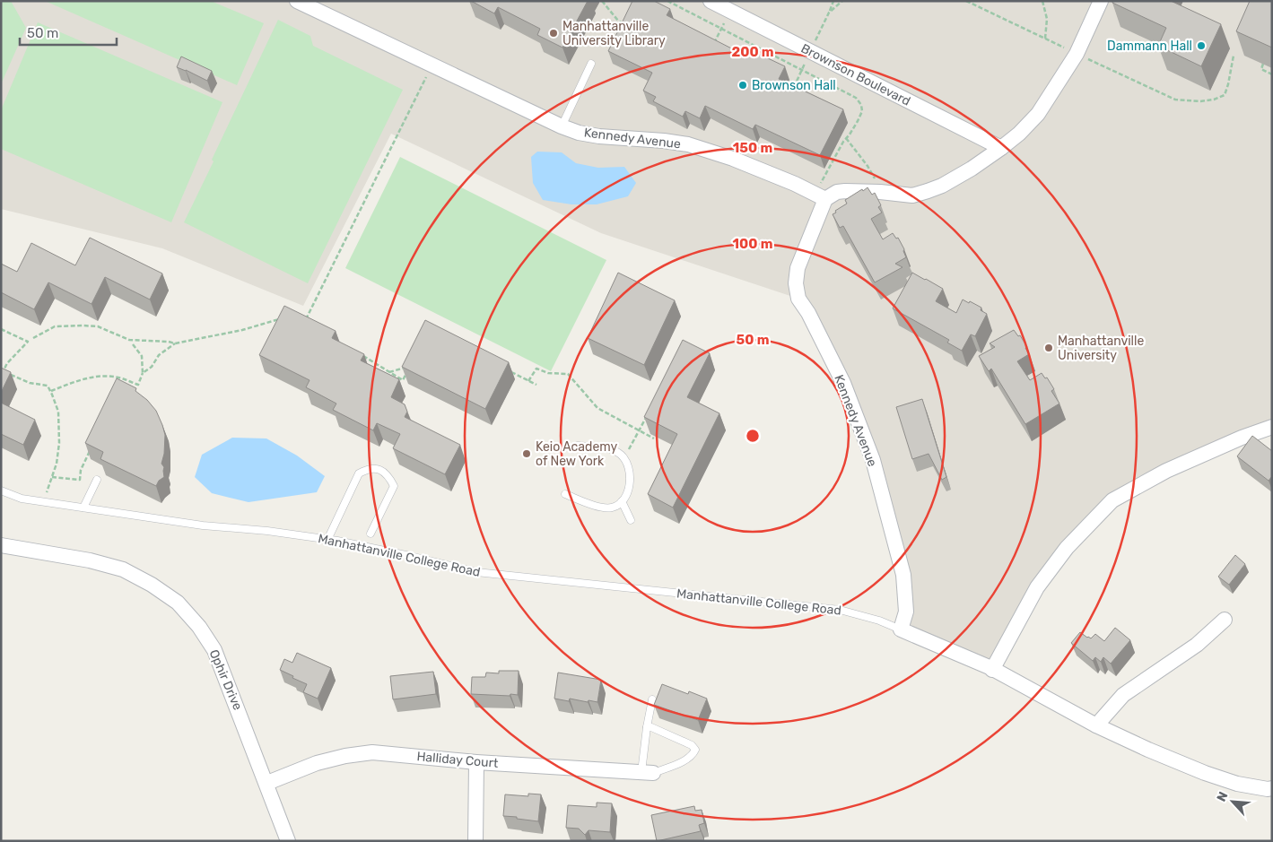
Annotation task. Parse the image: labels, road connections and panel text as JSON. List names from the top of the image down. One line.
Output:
{"streets":{"street":["Brownson Boulevard","Kennedy Avenue","Manhattanville College Road","Ophir Drive","Halliday Court"]},"crossings":[["Kennedy Avenue","Manhattanville College Road"],["Ophir Drive","Halliday Court"]],"places":["Manhattanville University Library","Dammann Hall","Brownson Hall","Manhattanville University","Keio Academy of New York"],"scale_bar":"50 m","north":"top left","rings":["200 m","150 m","100 m","50 m"]}
